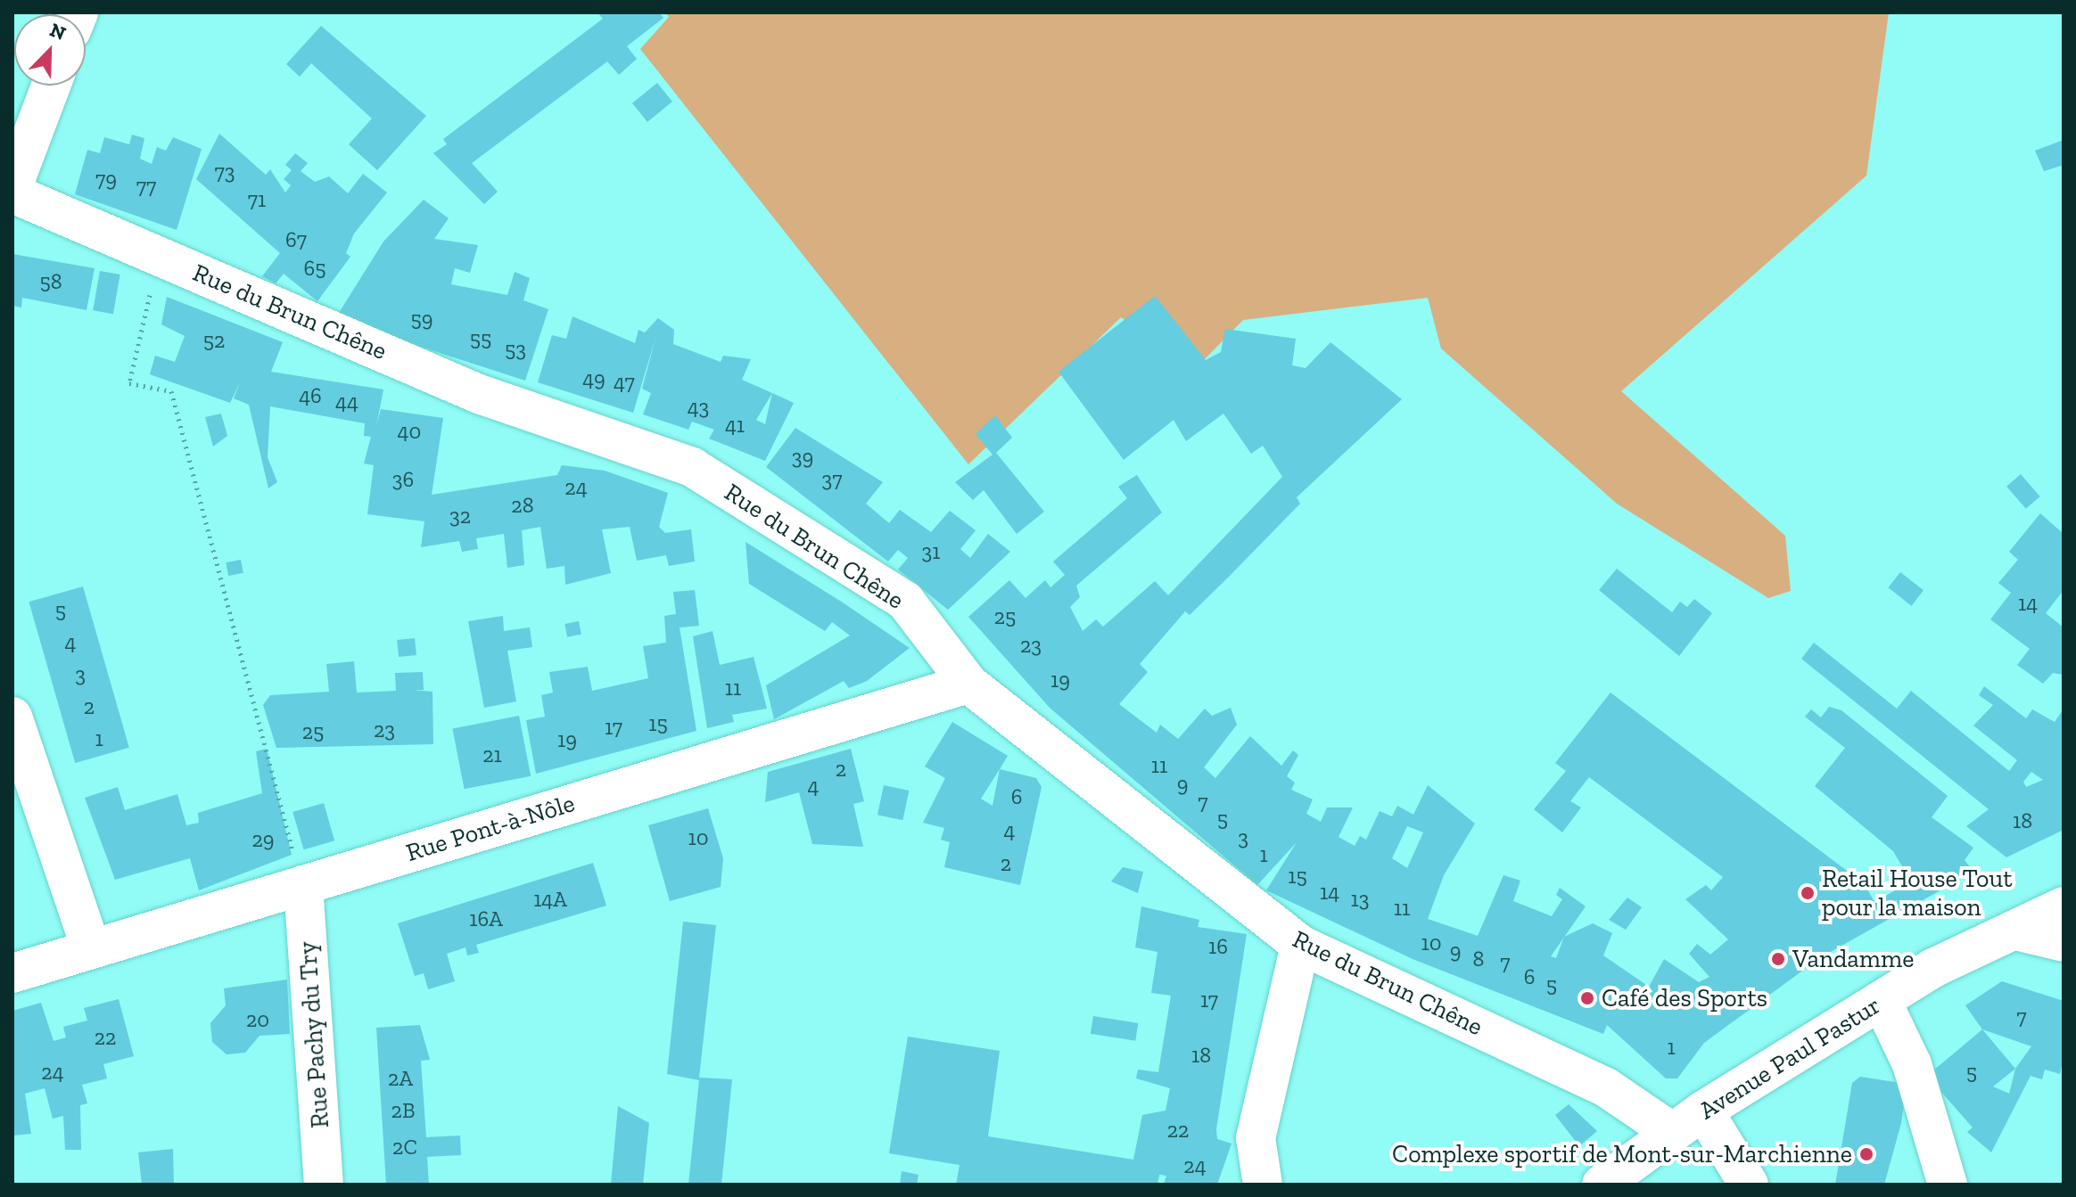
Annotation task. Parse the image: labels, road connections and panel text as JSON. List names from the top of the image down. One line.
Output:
{"streets":{"street":["Rue du Brun Chêne","Rue Pont-à-Nôle","Rue Pachy du Try","Avenue Paul Pastur"]},"crossings":[["Rue du Brun Chêne","Rue Pont-à-Nôle"],["Rue du Brun Chêne","Avenue Paul Pastur"],["Rue Pont-à-Nôle","Rue Pachy du Try"]],"places":["Retail House Tout pour la maison","Vandamme","Café des Sports","Complexe sportif de Mont-sur-Marchienne"],"house_numbers":["73","79","77","71","67","65","58","59","55","52","53","49","47","46","44","43","41","40","39","36","37","24","28","32","31","14","5","25","4","23","3","19","11","2","15","17","23","25","1","19","21","11","2","9","4","6","7","5","18","4","10","3","29","1","2","15","14","14A","13","11","16A","10","16","9","8","7","6","5","17","7","20","22","1","18","24","5","2A","2B","22","2C","24"],"north":"top right"}
